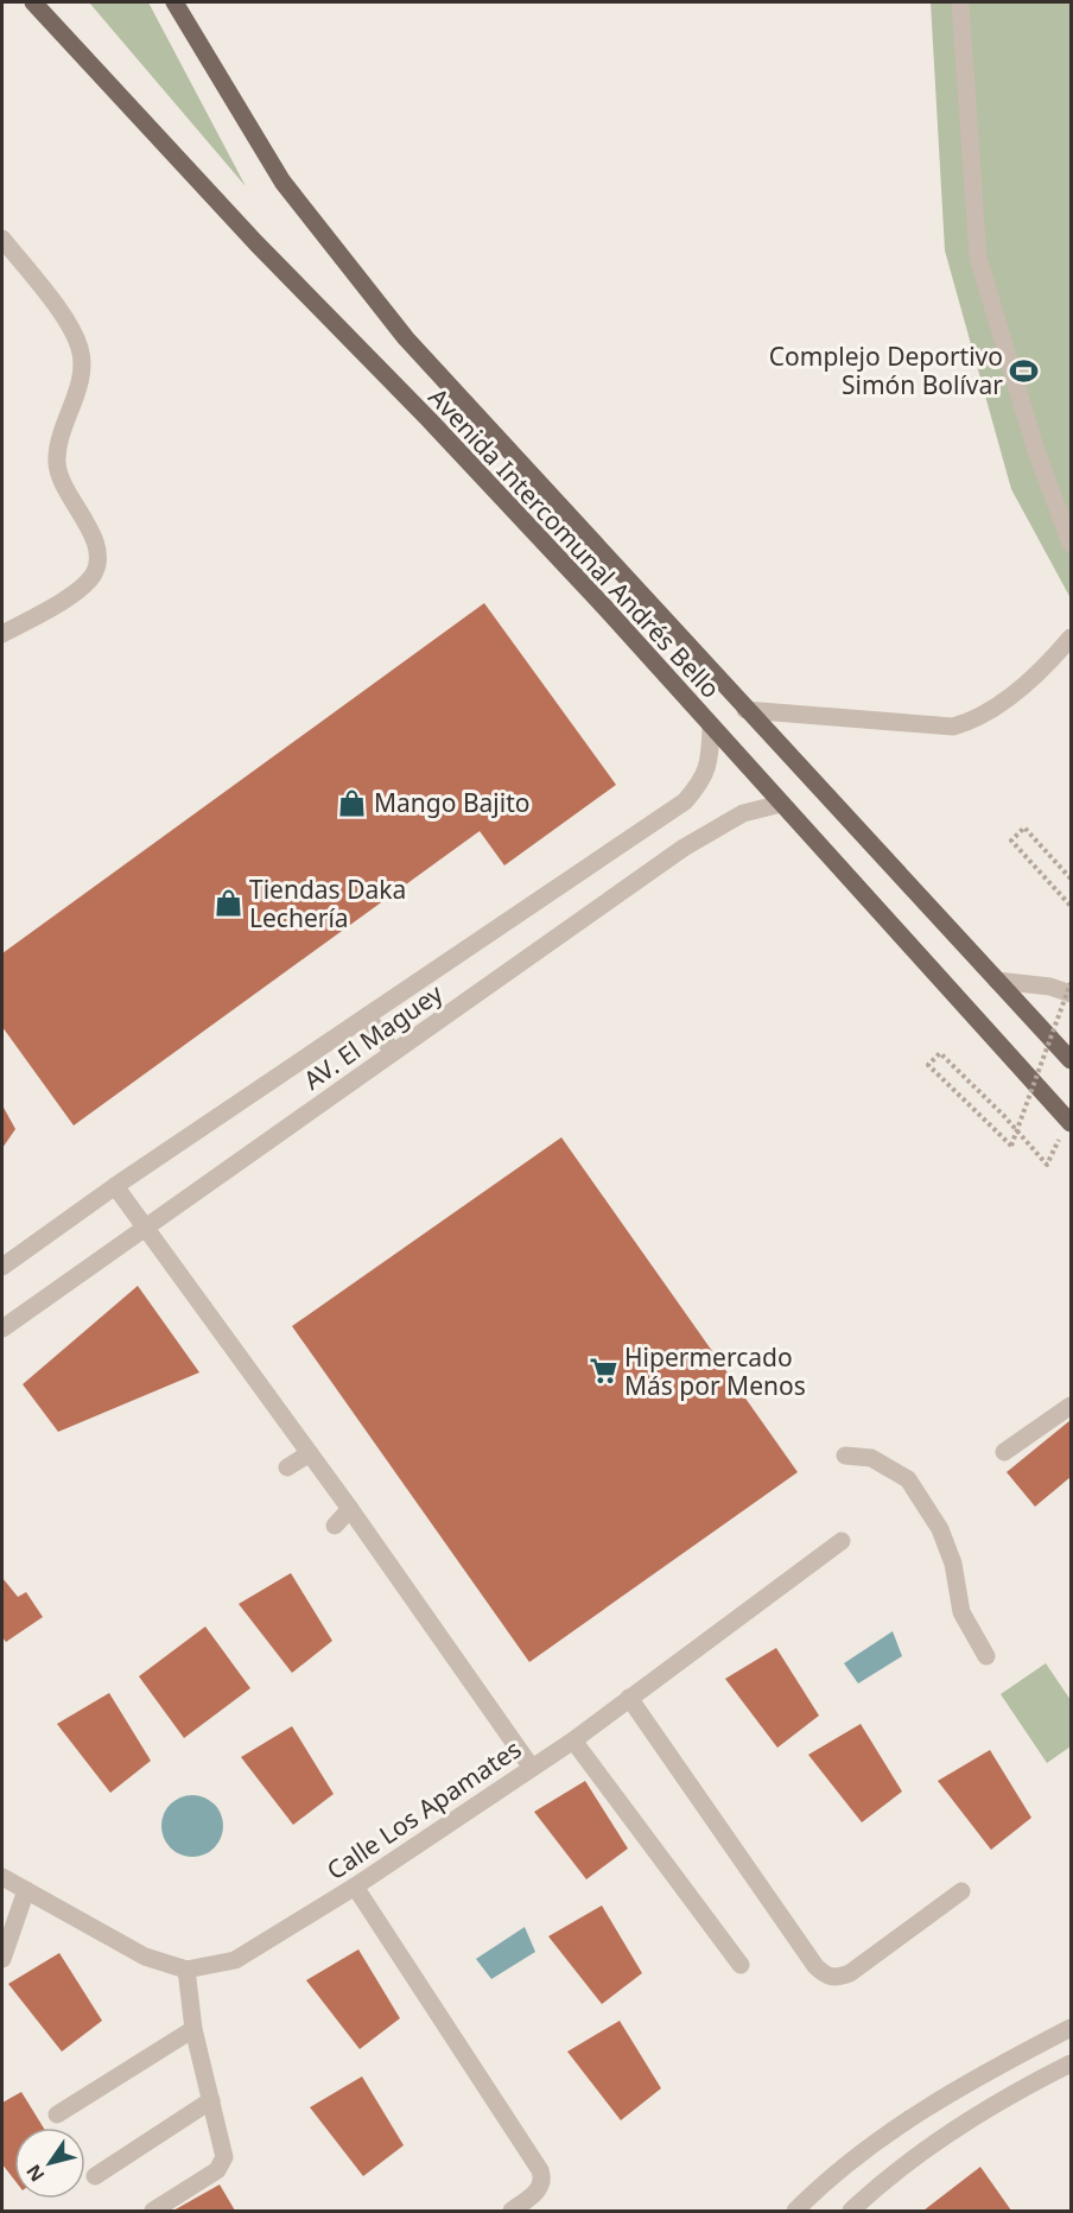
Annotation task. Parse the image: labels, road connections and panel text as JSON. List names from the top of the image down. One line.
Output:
{"streets":{"main road":["Avenida Intercomunal Andrés Bello"],"street":["AV. El Maguey","Calle Los Apamates"]},"crossings":[["Avenida Intercomunal Andrés Bello","AV. El Maguey"]],"places":{"sports":["Complejo Deportivo Simón Bolívar"],"shop":["Mango Bajito","Tiendas Daka Lechería"],"supermarket":["Hipermercado Más por Menos"]},"north":"bottom left"}
